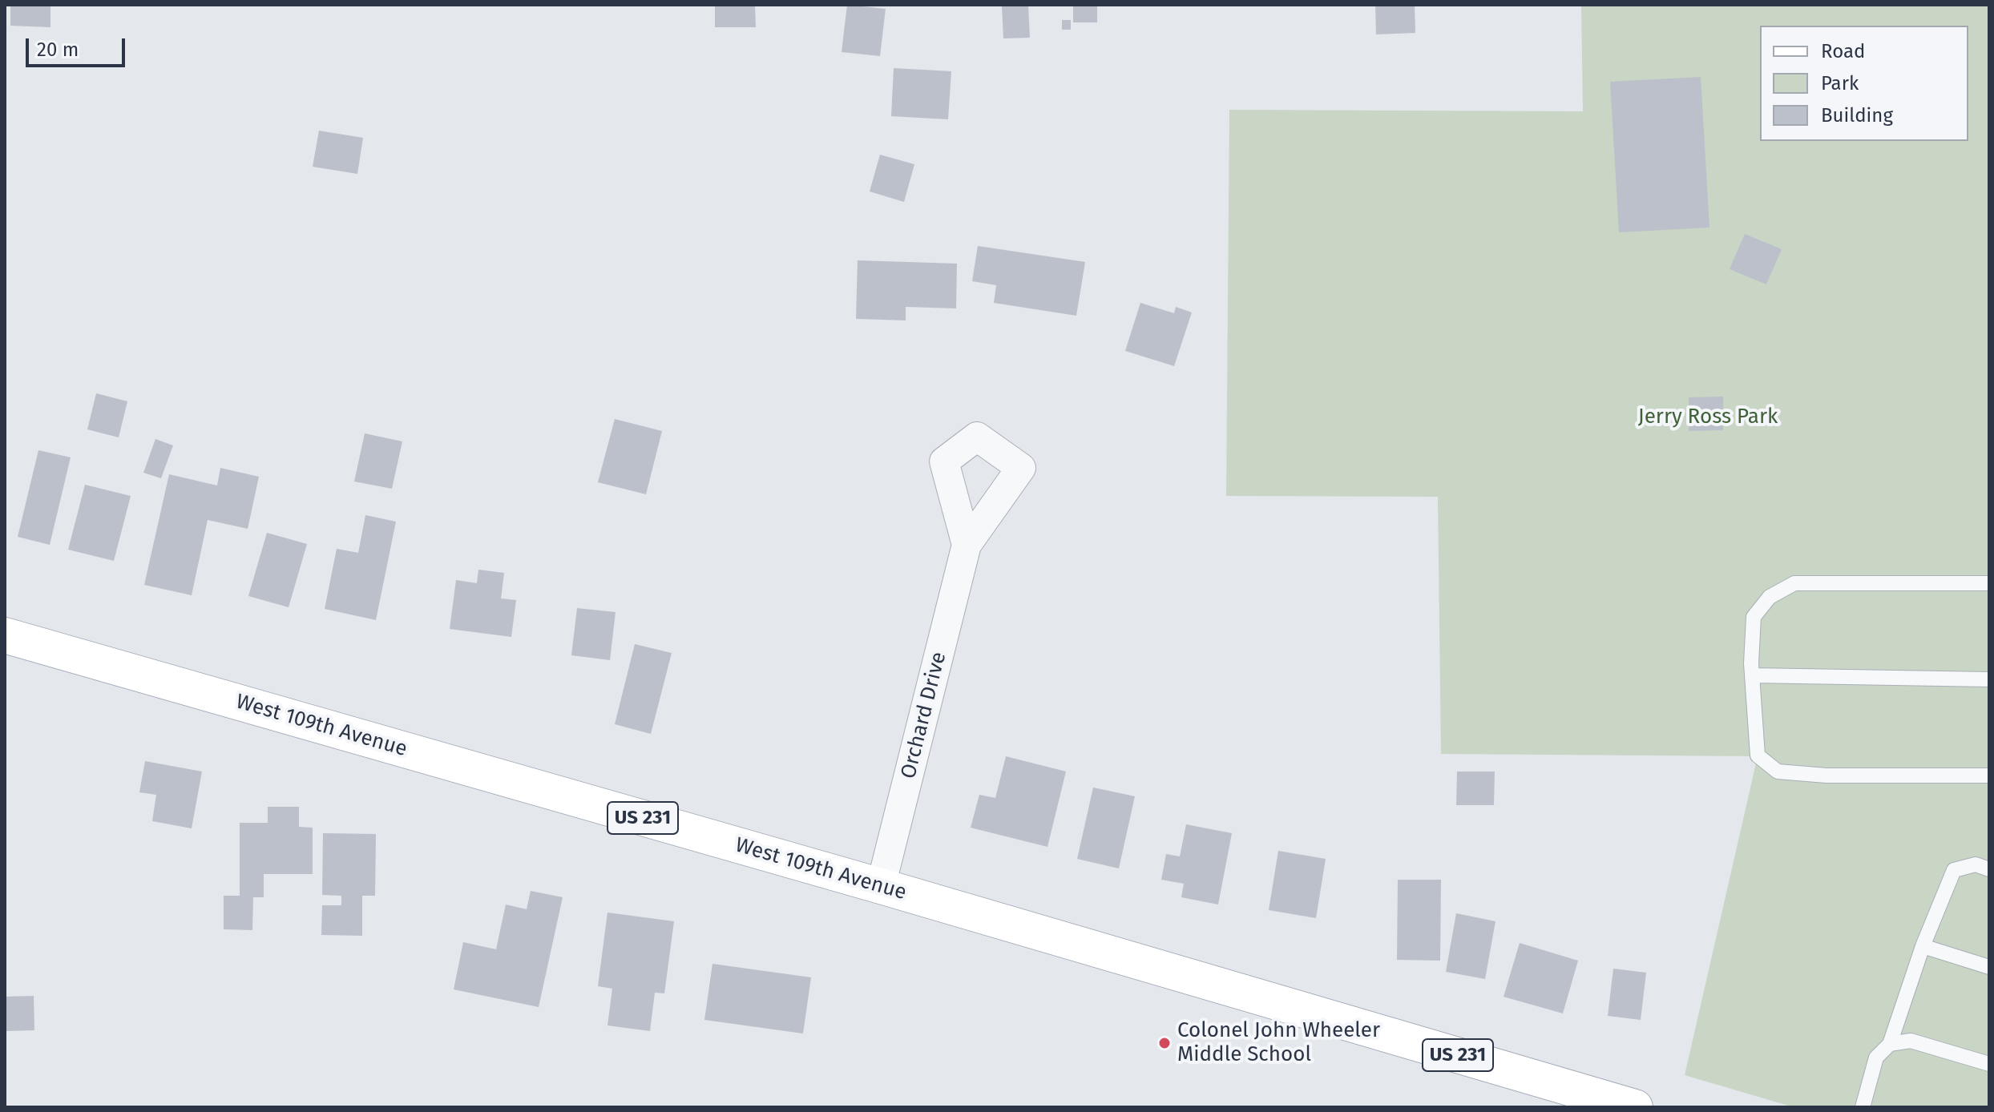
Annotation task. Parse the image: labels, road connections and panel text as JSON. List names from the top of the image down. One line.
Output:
{"streets":{"main road":["West 109th Avenue","US 231"],"street":["Orchard Drive"]},"crossings":[["Orchard Drive","West 109th Avenue"]],"parks":["Jerry Ross Park"],"places":["Colonel John Wheeler Middle School"],"legend":["Road","Park","Building"],"scale_bar":"20 m"}
